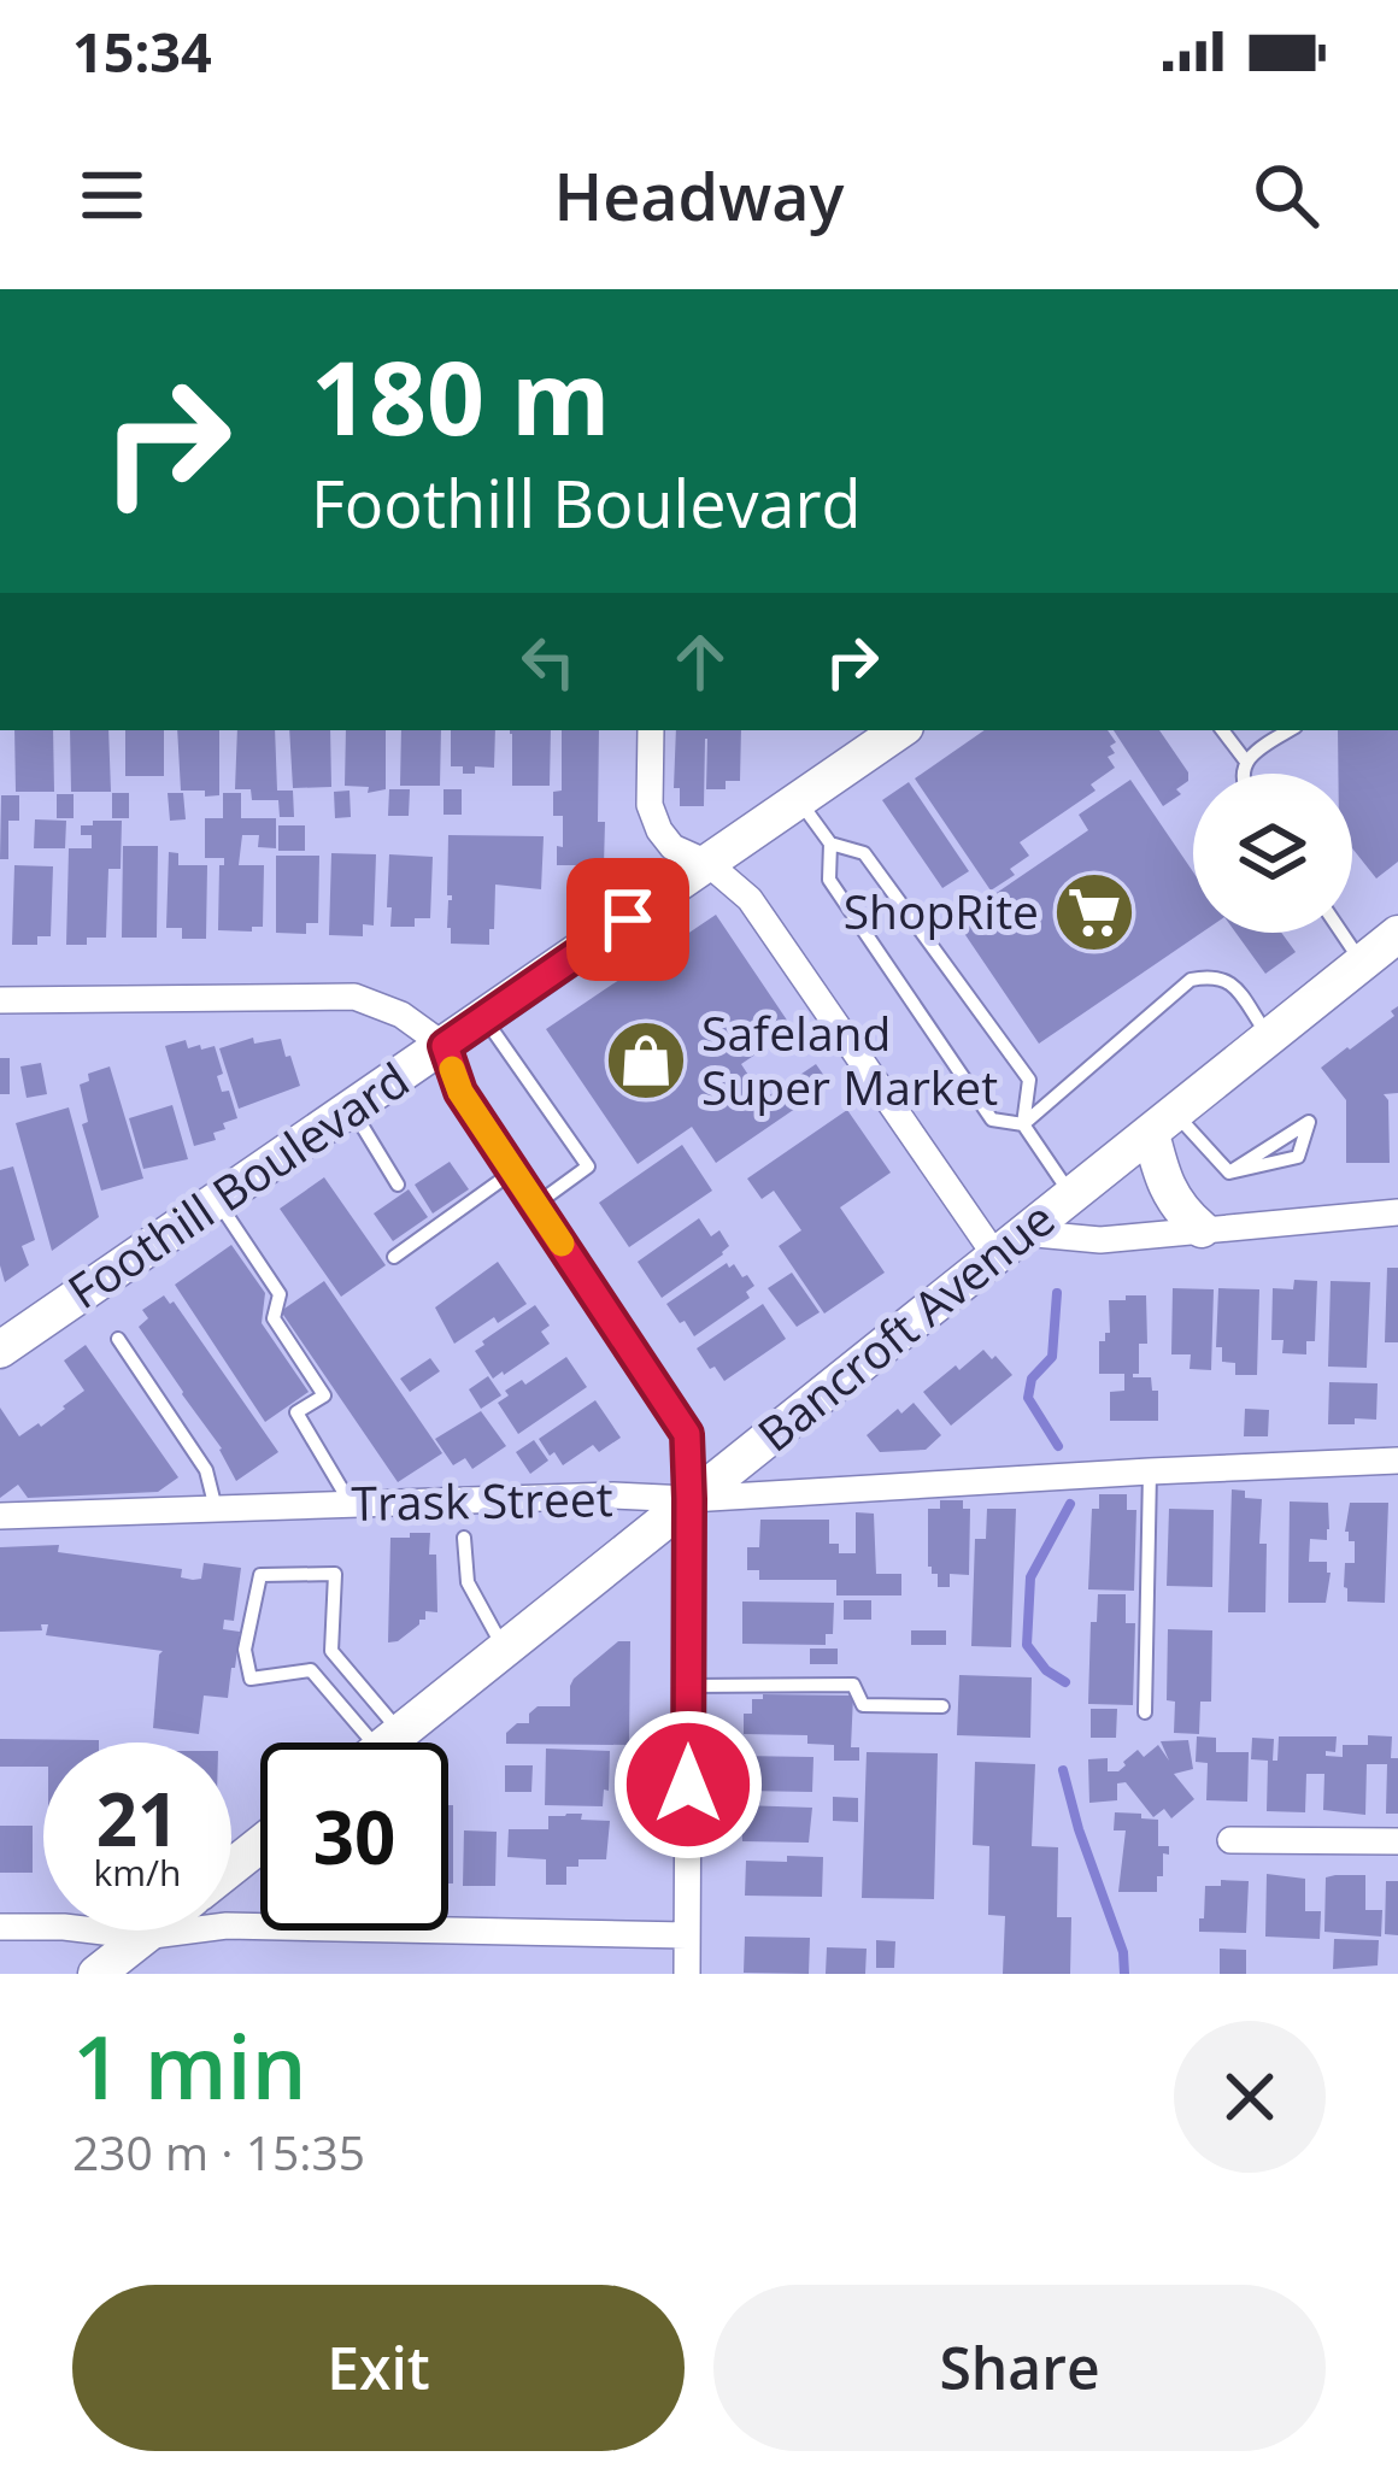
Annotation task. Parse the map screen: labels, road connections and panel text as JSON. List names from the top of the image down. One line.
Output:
{"streets":{"street":["Foothill Boulevard","Bancroft Avenue","Trask Street"]},"crossings":[["Bancroft Avenue","Trask Street"]],"places":{"supermarket":["ShopRite"],"shop":["Safeland Super Market"]},"page":{"status":"15:34","header":"Headway","turn":["180 m","Foothill Boulevard"],"speed":"21 km/h","limit":"30","heading":["1 min","230 m · 15:35"],"buttons":["Exit","Share"]}}
